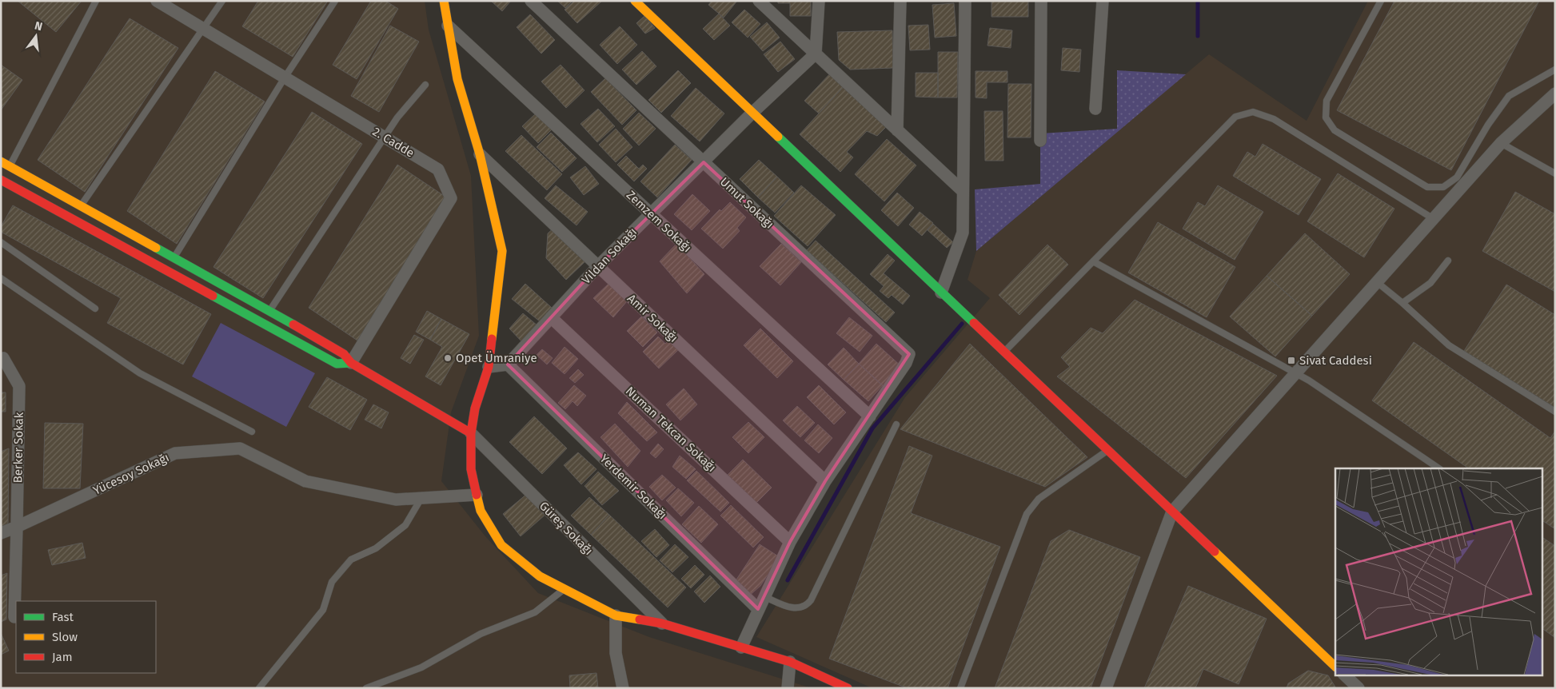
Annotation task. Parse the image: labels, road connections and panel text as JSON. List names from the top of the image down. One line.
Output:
{"streets":{"street":["2. Cadde","Umut Sokağı","Zemzem Sokağı","Vildan Sokağı","Amir Sokağı","Numan Tekcan Sokağı","Berker Sokak","Yücesoy Sokağı","Yerdemir Sokağı","Güreş Sokağı"]},"crossings":[["Umut Sokağı","Zemzem Sokağı"],["Umut Sokağı","Vildan Sokağı"],["Zemzem Sokağı","Vildan Sokağı"],["Vildan Sokağı","Amir Sokağı"],["Vildan Sokağı","Numan Tekcan Sokağı"],["Vildan Sokağı","Yerdemir Sokağı"],["Berker Sokak","Yücesoy Sokağı"]],"places":{"other":["Opet Ümraniye"],"transit":["Sivat Caddesi"]},"legend":["Fast","Slow","Jam"],"north":"top"}
